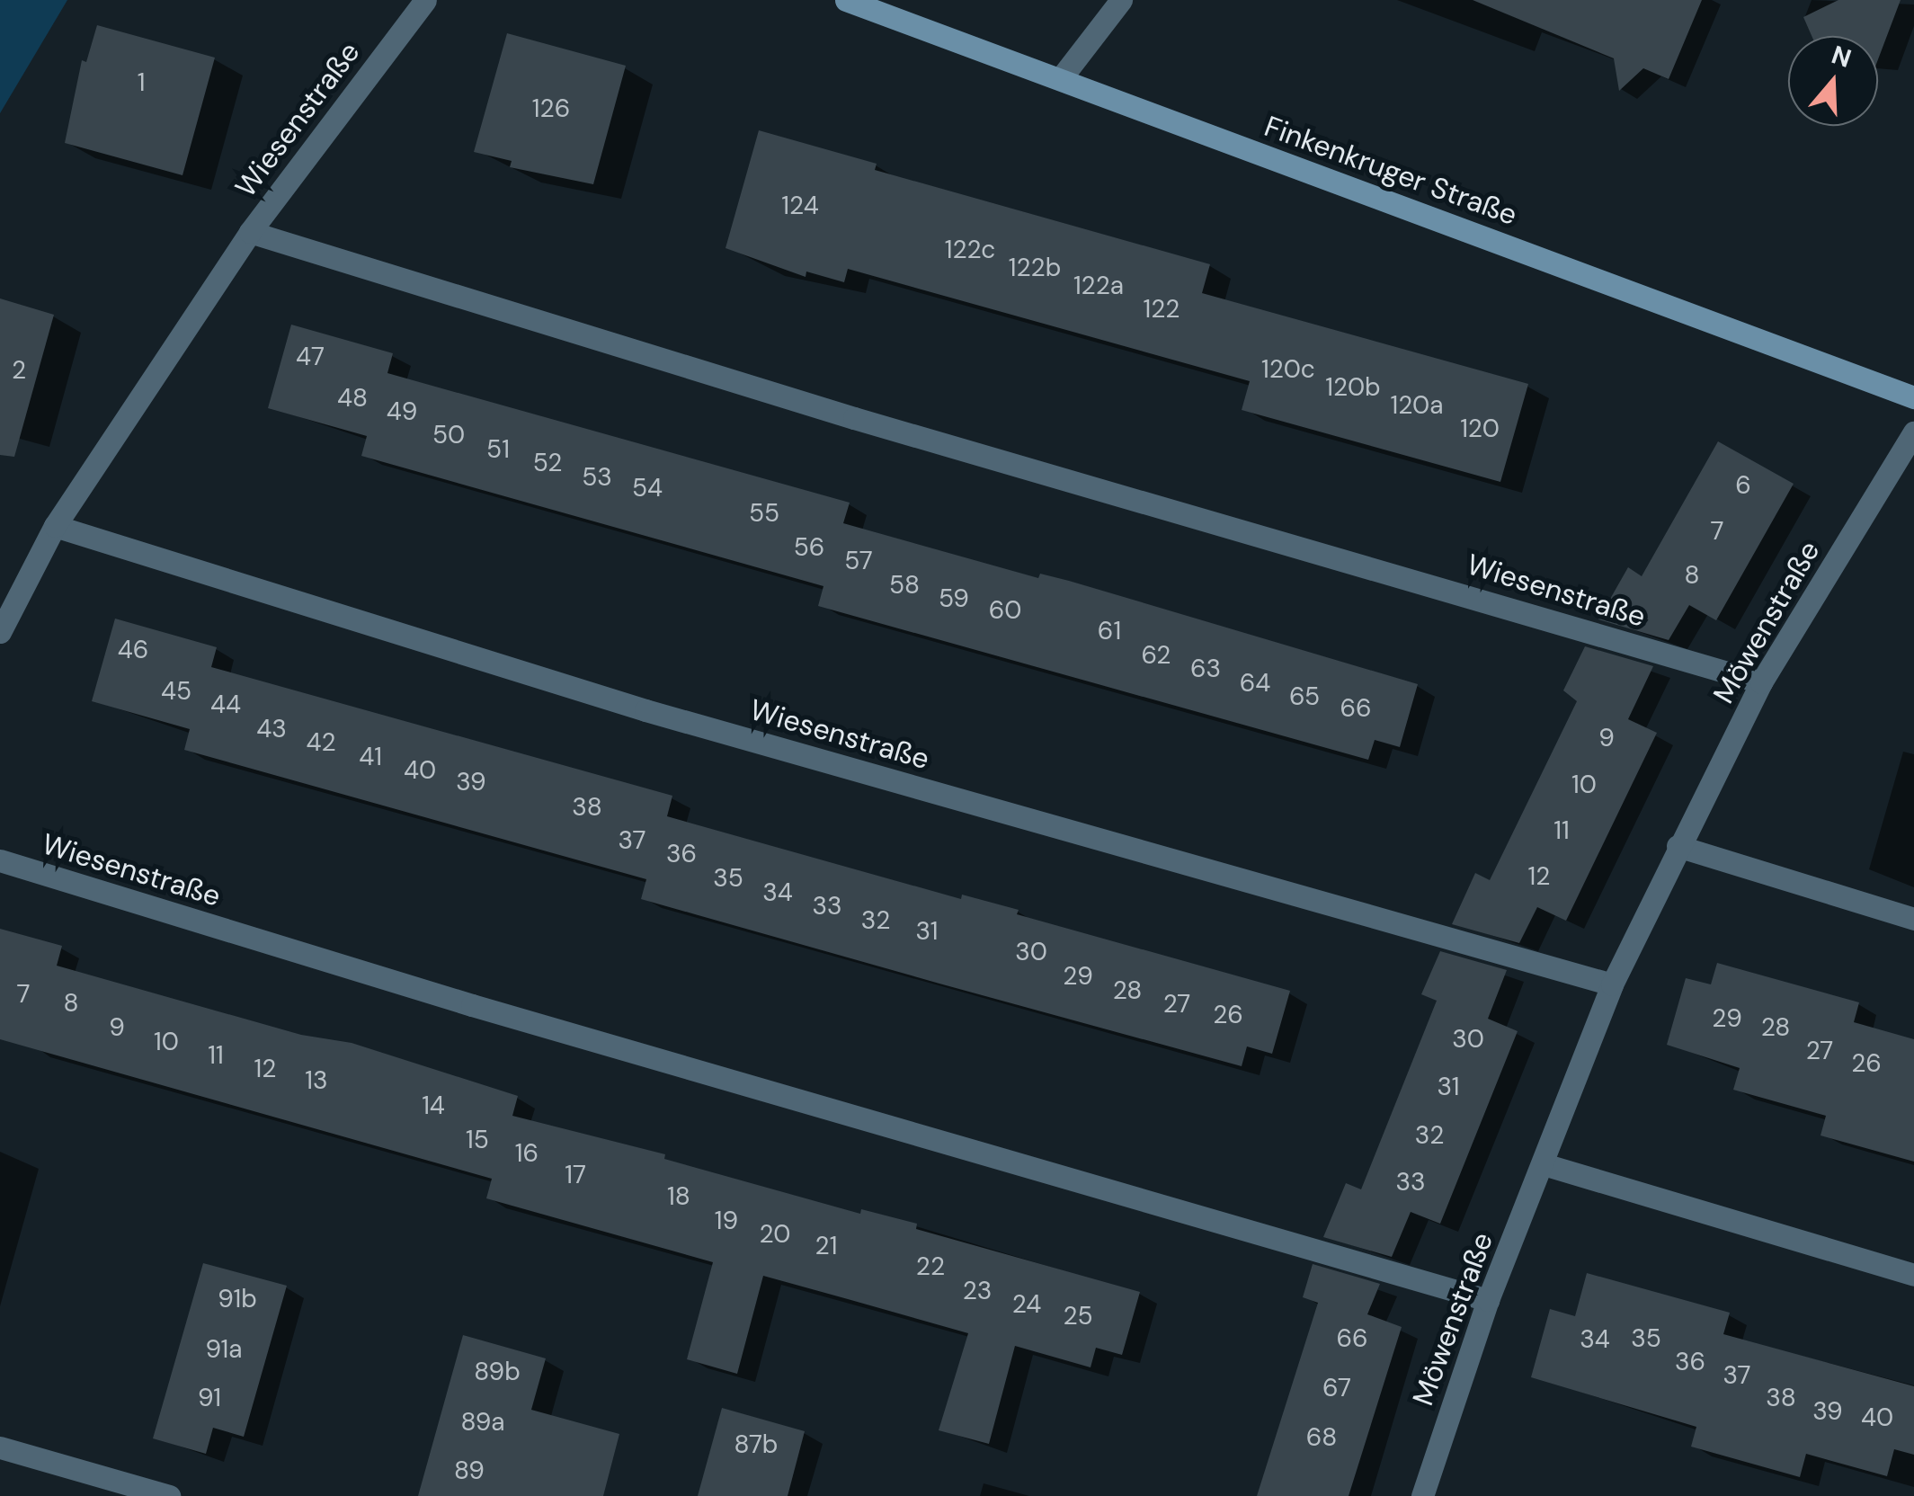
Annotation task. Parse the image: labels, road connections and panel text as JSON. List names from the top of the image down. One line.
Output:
{"streets":{"street":["Wiesenstraße","Finkenkruger Straße","Möwenstraße"]},"crossings":[["Wiesenstraße","Möwenstraße"]],"house_numbers":["1","126","124","122c","122b","122a","122","47","120c","2","120b","48","120a","49","120","50","51","52","53","6","54","55","7","56","57","8","58","59","60","61","46","62","63","64","45","65","44","66","43","9","42","41","40","39","10","38","11","37","36","12","35","34","33","32","31","30","29","28","7","8","27","26","29","9","28","30","10","27","11","26","12","13","31","14","32","15","16","17","33","18","19","20","21","22","23","91b","24","25","66","35","34","91a","36","89b","37","67","91","38","39","40","89a","68","87b","89"],"north":"top"}
